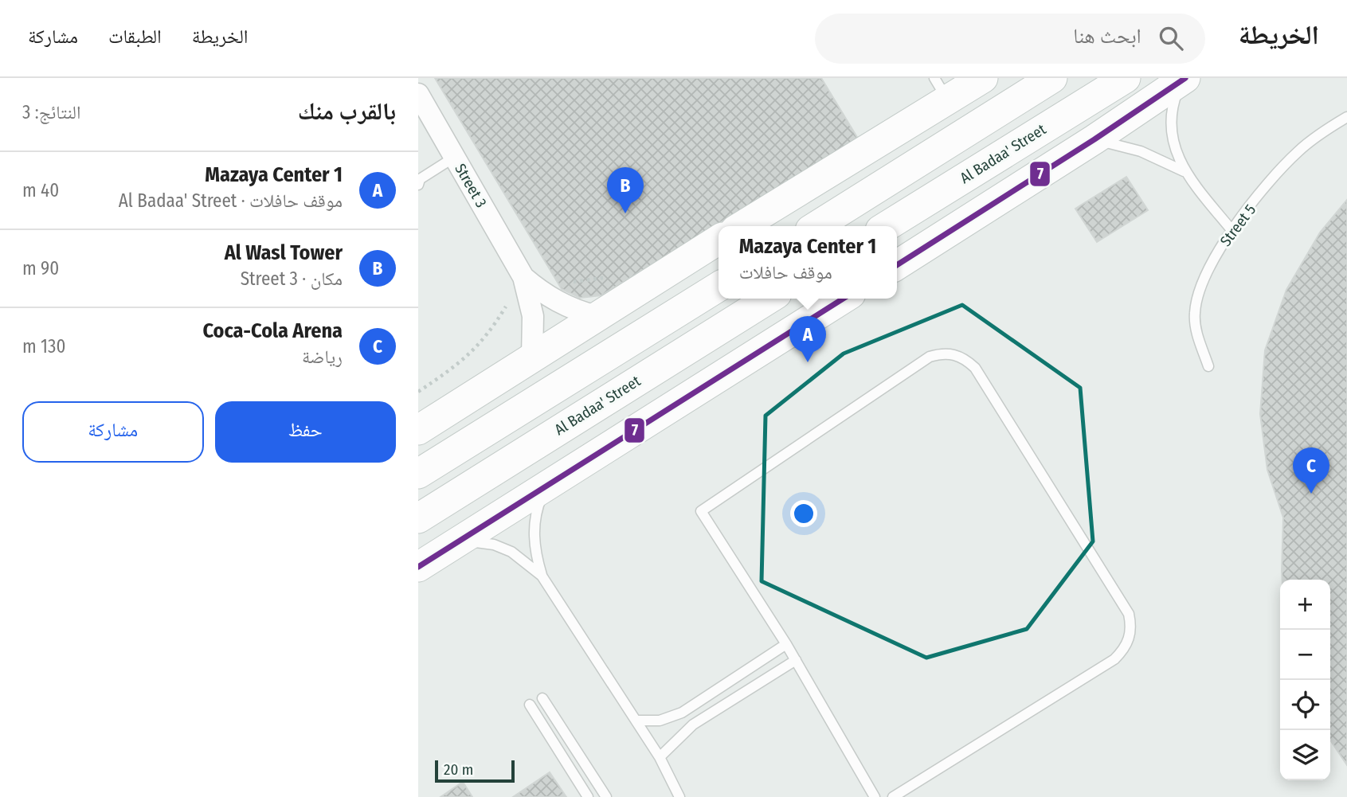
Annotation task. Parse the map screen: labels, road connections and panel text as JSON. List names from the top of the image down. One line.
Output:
{"streets":{"main road":["Al Badaa' Street"],"street":["Street 3"],"lane":["Street 5"]},"lines":["transit line 7"],"scale_bar":"20 m","page":{"header":"الخريطة","search":"ابحث هنا","nav":["الخريطة","الطبقات","مشاركة"],"heading":["بالقرب منك","النتائج: 3"],"list":[{"mark":"A","name":"Mazaya Center 1","note":"موقف حافلات · Al Badaa' Street","value":"40 m"},{"mark":"B","name":"Al Wasl Tower","note":"مكان · Street 3","value":"90 m"},{"mark":"C","name":"Coca-Cola Arena","note":"رياضة","value":"130 m"}],"pins":["B","A","C"],"popup":["Mazaya Center 1","موقف حافلات"],"buttons":["حفظ","مشاركة"],"map_buttons":["+","−"],"scale":"20 m"}}
